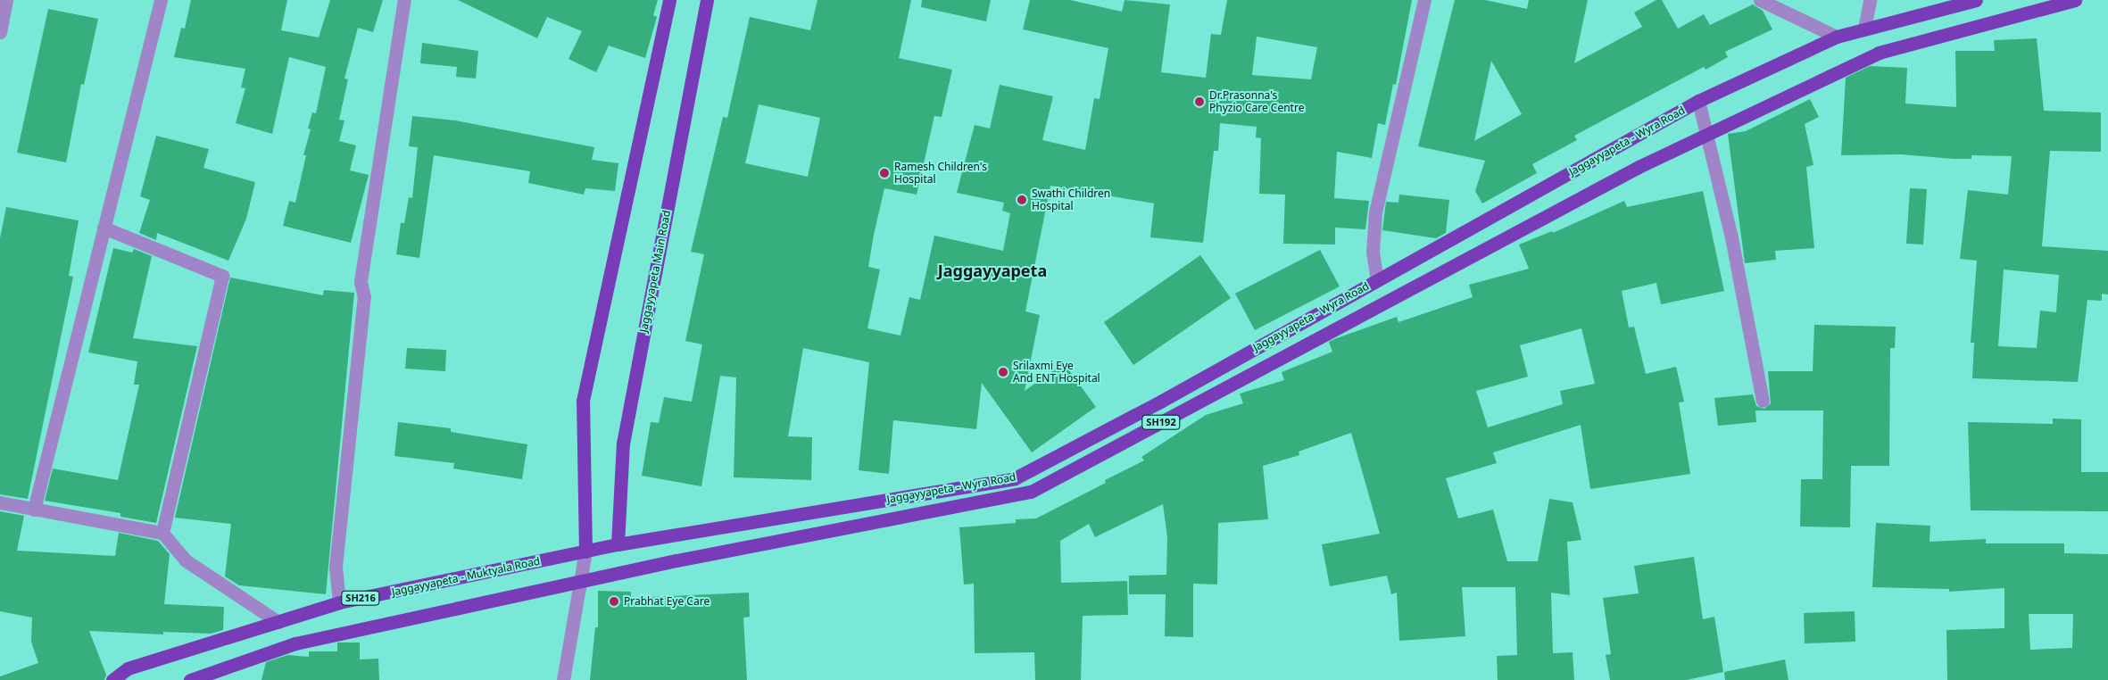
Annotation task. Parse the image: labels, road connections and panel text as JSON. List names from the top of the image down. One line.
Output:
{"streets":{"main road":["Jaggayyapeta - Wyra Road","Jaggayyapeta Main Road","SH192","Jaggayyapeta - Muktyala Road","SH216"]},"crossings":[["Jaggayyapeta - Wyra Road","Jaggayyapeta Main Road"],["Jaggayyapeta - Wyra Road","Jaggayyapeta - Muktyala Road"],["Jaggayyapeta Main Road","Jaggayyapeta - Muktyala Road"]],"districts":["Jaggayyapeta"],"places":["Dr.Prasonna's Phyzio Care Centre","Ramesh Children's Hospital","Swathi Children Hospital","Srilaxmi Eye And ENT Hospital","Prabhat Eye Care"]}
